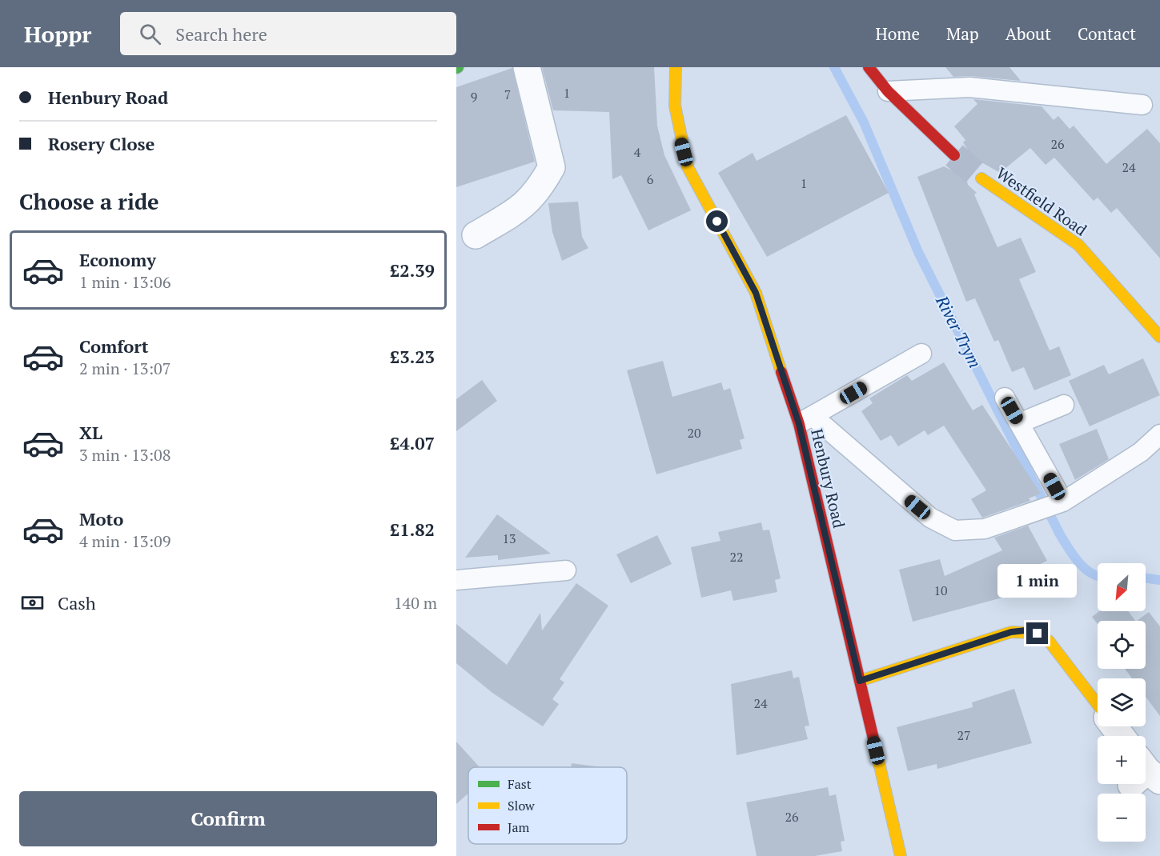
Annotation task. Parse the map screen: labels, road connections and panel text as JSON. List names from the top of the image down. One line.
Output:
{"streets":{"main road":["Westfield Road","Henbury Road"]},"water":["River Trym"],"house_numbers":["1","7","9","26","4","24","6","1","20","13","22","10","24","27","26"],"legend":["Fast","Slow","Jam"],"north":"bottom left","page":{"header":"Hoppr","search":"Search here","nav":["Home","Map","About","Contact"],"banner":["Henbury Road","Rosery Close"],"heading":"Choose a ride","list":[{"name":"Economy","note":"1 min · 13:06","value":"£2.39"},{"name":"Comfort","note":"2 min · 13:07","value":"£3.23"},{"name":"XL","note":"3 min · 13:08","value":"£4.07"},{"name":"Moto","note":"4 min · 13:09","value":"£1.82"}],"map_buttons":["+","−"],"bubble":"1 min","pay":["Cash","140 m"],"buttons":"Confirm"}}
